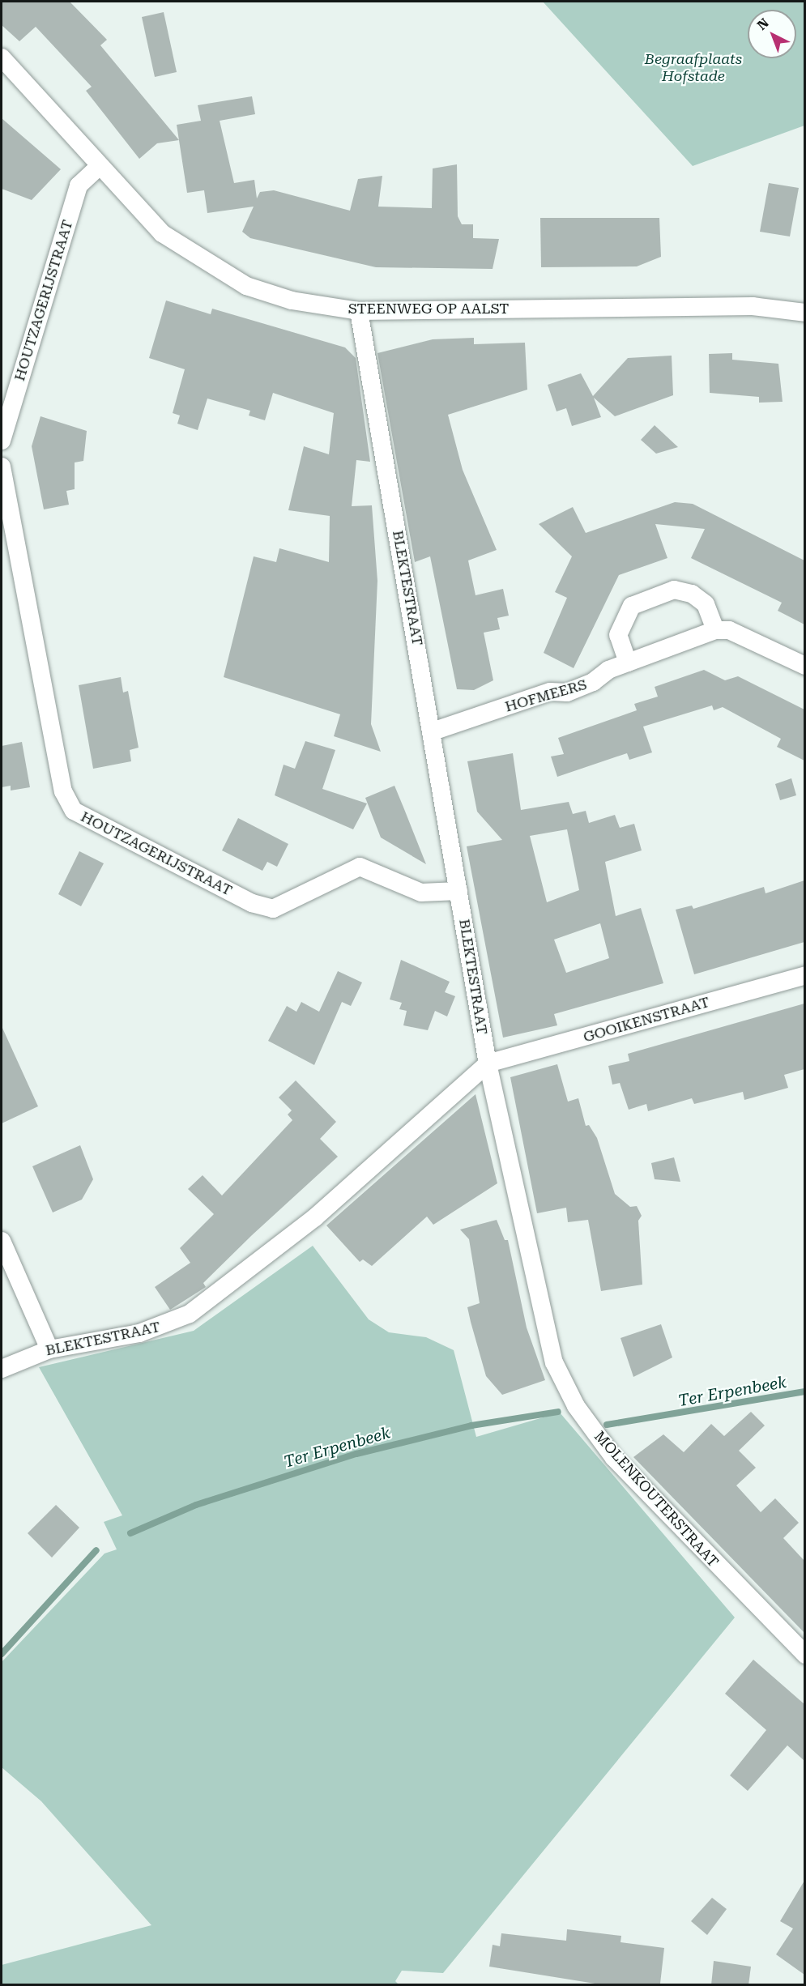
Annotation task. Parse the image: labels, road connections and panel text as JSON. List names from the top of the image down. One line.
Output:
{"streets":{"street":["HOUTZAGERIJSTRAAT","STEENWEG OP AALST","BLEKTESTRAAT","HOFMEERS","GOOIKENSTRAAT","MOLENKOUTERSTRAAT"]},"crossings":[["HOUTZAGERIJSTRAAT","STEENWEG OP AALST"],["HOUTZAGERIJSTRAAT","BLEKTESTRAAT"],["STEENWEG OP AALST","BLEKTESTRAAT"],["BLEKTESTRAAT","HOFMEERS"],["BLEKTESTRAAT","GOOIKENSTRAAT"],["BLEKTESTRAAT","MOLENKOUTERSTRAAT"],["GOOIKENSTRAAT","MOLENKOUTERSTRAAT"]],"water":["Ter Erpenbeek"],"parks":["Begraafplaats Hofstade"],"north":"top left"}
